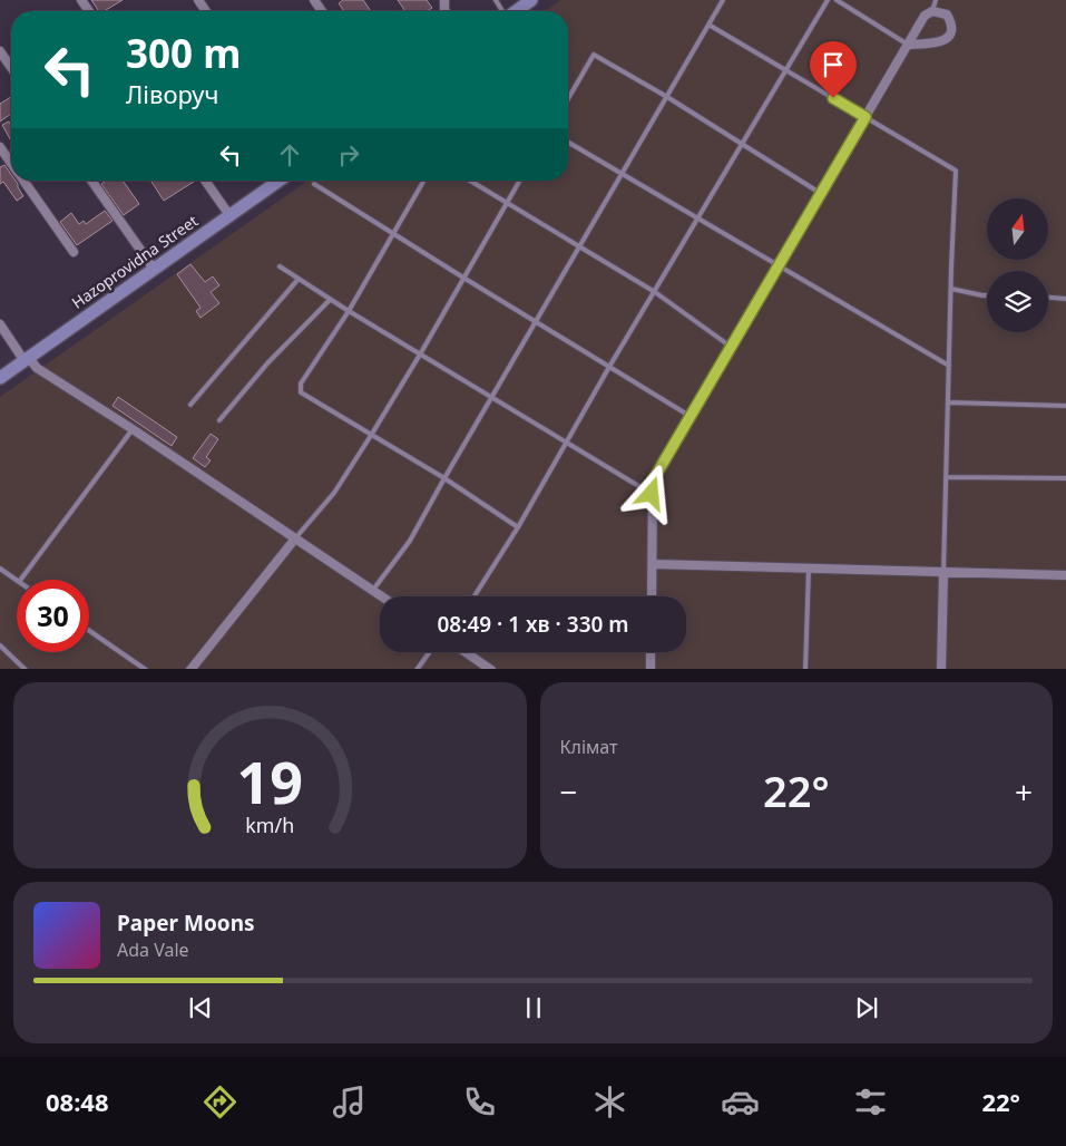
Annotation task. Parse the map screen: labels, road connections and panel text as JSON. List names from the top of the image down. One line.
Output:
{"streets":{"main road":["Hazoprovidna Street"]},"north":"top","page":{"turn":["300 m","Ліворуч"],"limit":"30","trip":"08:49 · 1 хв · 330 m","tile":"Клімат","heat":["−","22°","+"],"song":["Paper Moons","Ada Vale"],"tabs":["08:48","22°"],"gauge":["19","km/h"]}}
